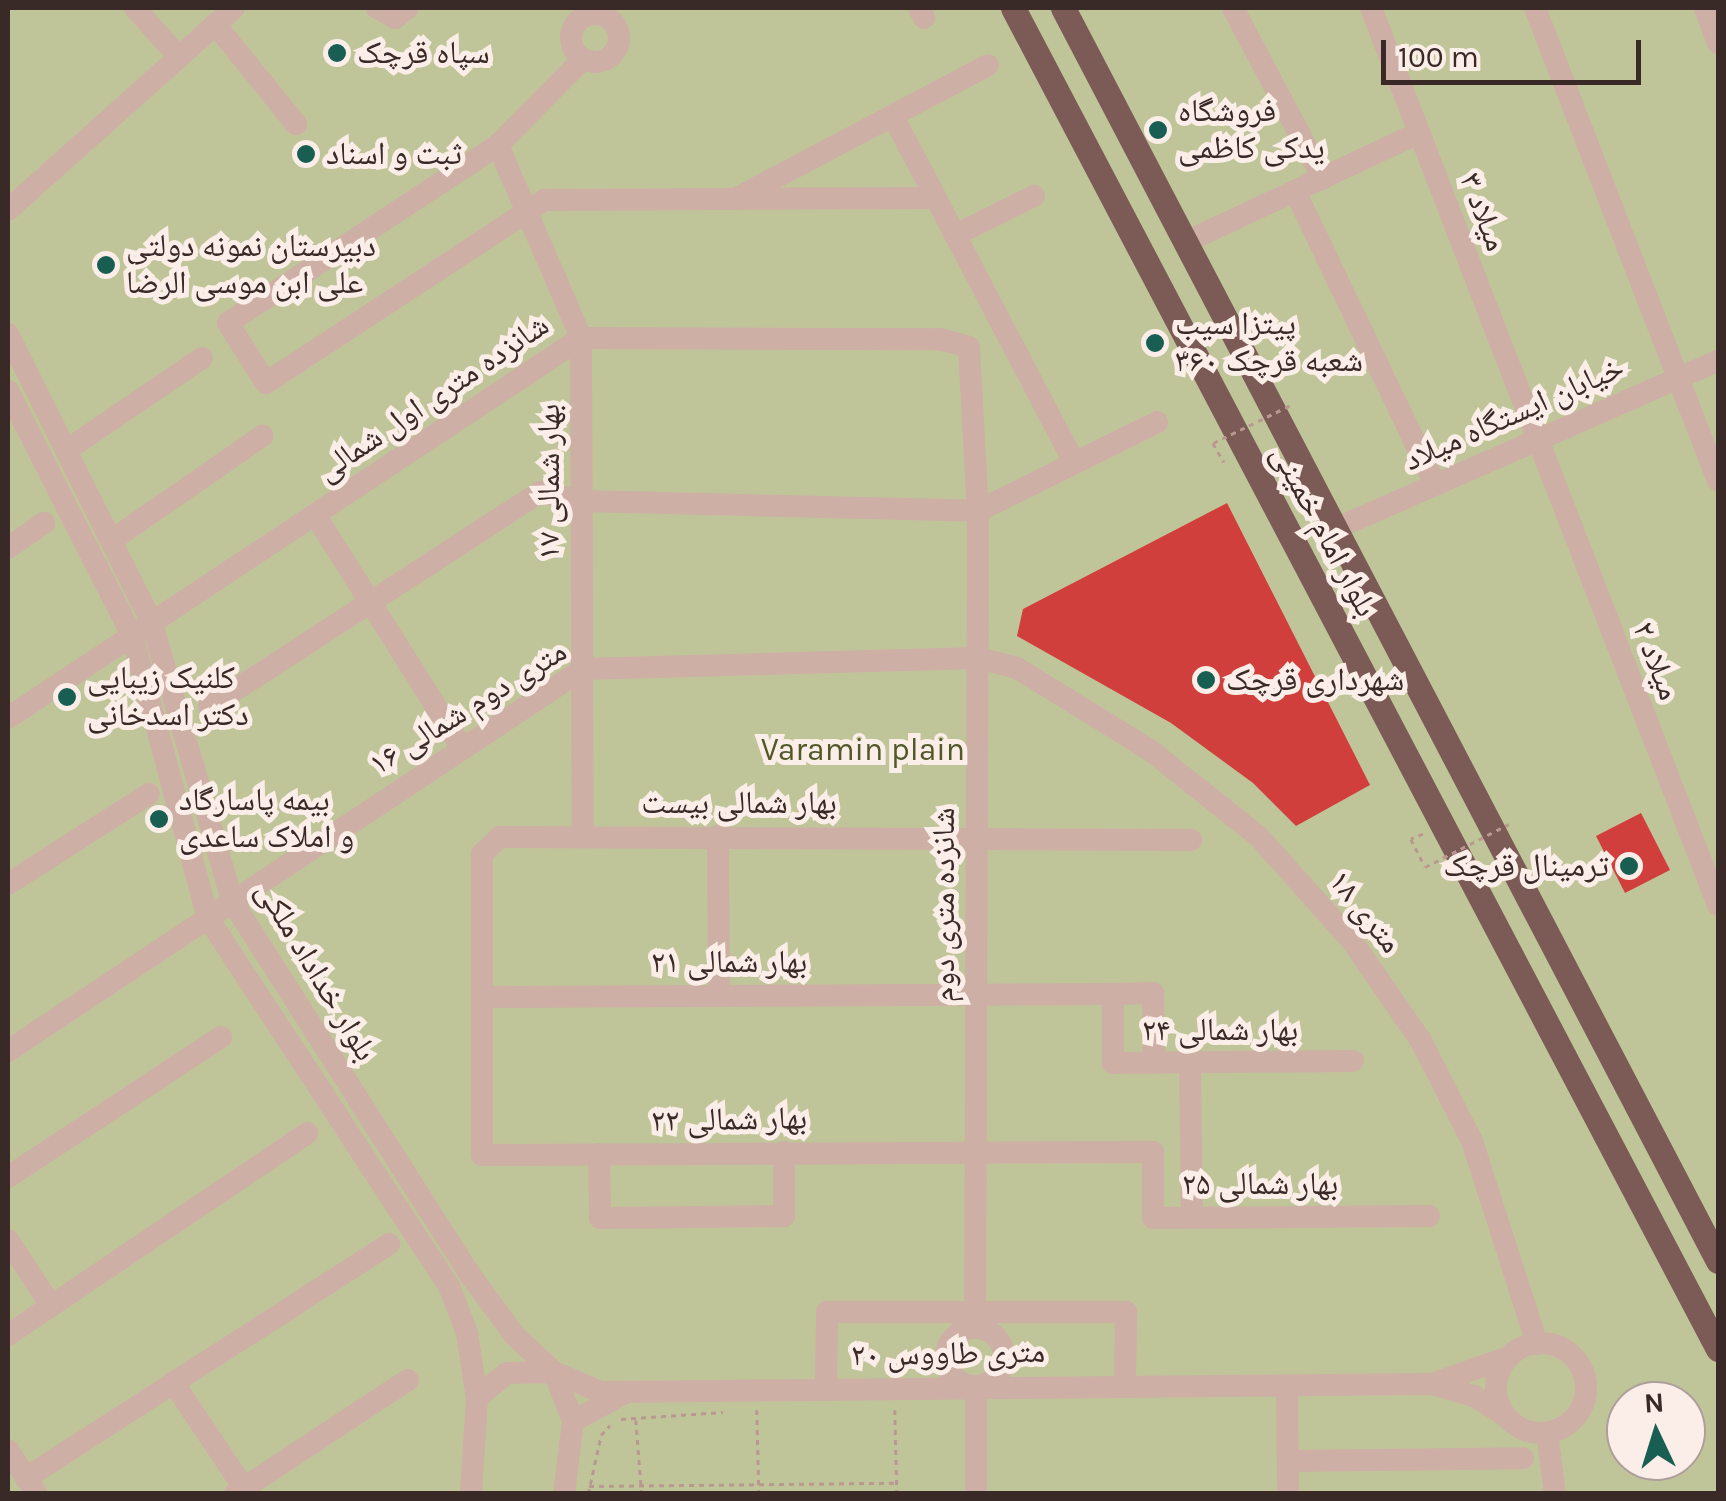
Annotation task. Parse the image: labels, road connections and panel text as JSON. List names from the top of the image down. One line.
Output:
{"streets":{"main road":["بلوار امام خمینی"],"street":["میلاد ۳","شانزده متری اول شمالی","خیابان ایستگاه میلاد","بهار شمالی ۱۷","میلاد ۲","۱۶ متری دوم شمالی","بهار شمالی بیست","شانزده متری دوم","۱۸ متری","بهار شمالی ۲۱","بلوار خداداد ملکی","بهار شمالی ۲۴","بهار شمالی ۲۲","بهار شمالی ۲۵","۲۰ متری طاووس"]},"crossings":[["میلاد ۳","خیابان ایستگاه میلاد"],["میلاد ۳","میلاد ۲"],["شانزده متری اول شمالی","بهار شمالی ۱۷"],["شانزده متری اول شمالی","شانزده متری دوم"],["شانزده متری اول شمالی","بلوار خداداد ملکی"],["خیابان ایستگاه میلاد","بلوار امام خمینی"],["خیابان ایستگاه میلاد","میلاد ۲"],["بهار شمالی ۱۷","۱۶ متری دوم شمالی"],["بهار شمالی ۱۷","بهار شمالی بیست"],["۱۶ متری دوم شمالی","شانزده متری دوم"],["۱۶ متری دوم شمالی","۱۸ متری"],["۱۶ متری دوم شمالی","بلوار خداداد ملکی"],["بهار شمالی بیست","شانزده متری دوم"],["بهار شمالی بیست","بهار شمالی ۲۱"],["بهار شمالی بیست","بهار شمالی ۲۲"],["شانزده متری دوم","۱۸ متری"],["شانزده متری دوم","بهار شمالی ۲۱"],["شانزده متری دوم","بهار شمالی ۲۴"],["شانزده متری دوم","بهار شمالی ۲۲"],["شانزده متری دوم","بهار شمالی ۲۵"],["شانزده متری دوم","۲۰ متری طاووس"],["۱۸ متری","۲۰ متری طاووس"],["بهار شمالی ۲۱","بهار شمالی ۲۴"],["بهار شمالی ۲۱","بهار شمالی ۲۲"],["بلوار خداداد ملکی","۲۰ متری طاووس"],["بهار شمالی ۲۲","بهار شمالی ۲۵"]],"parks":["Varamin plain"],"places":["سپاه قرچک","فروشگاه یدکی کاظمی","ثبت و اسناد","دبیرستان نمونه دولتی علی ابن موسی الرضا","پیتزا سیب ۳۶۰ شعبه قرچک","شهرداری قرچک","کلنیک زیبایی دکتر اسدخانی","بیمه پاسارگاد و املاک ساعدی","ترمینال قرچک"],"scale_bar":"100 m","north":"top"}
